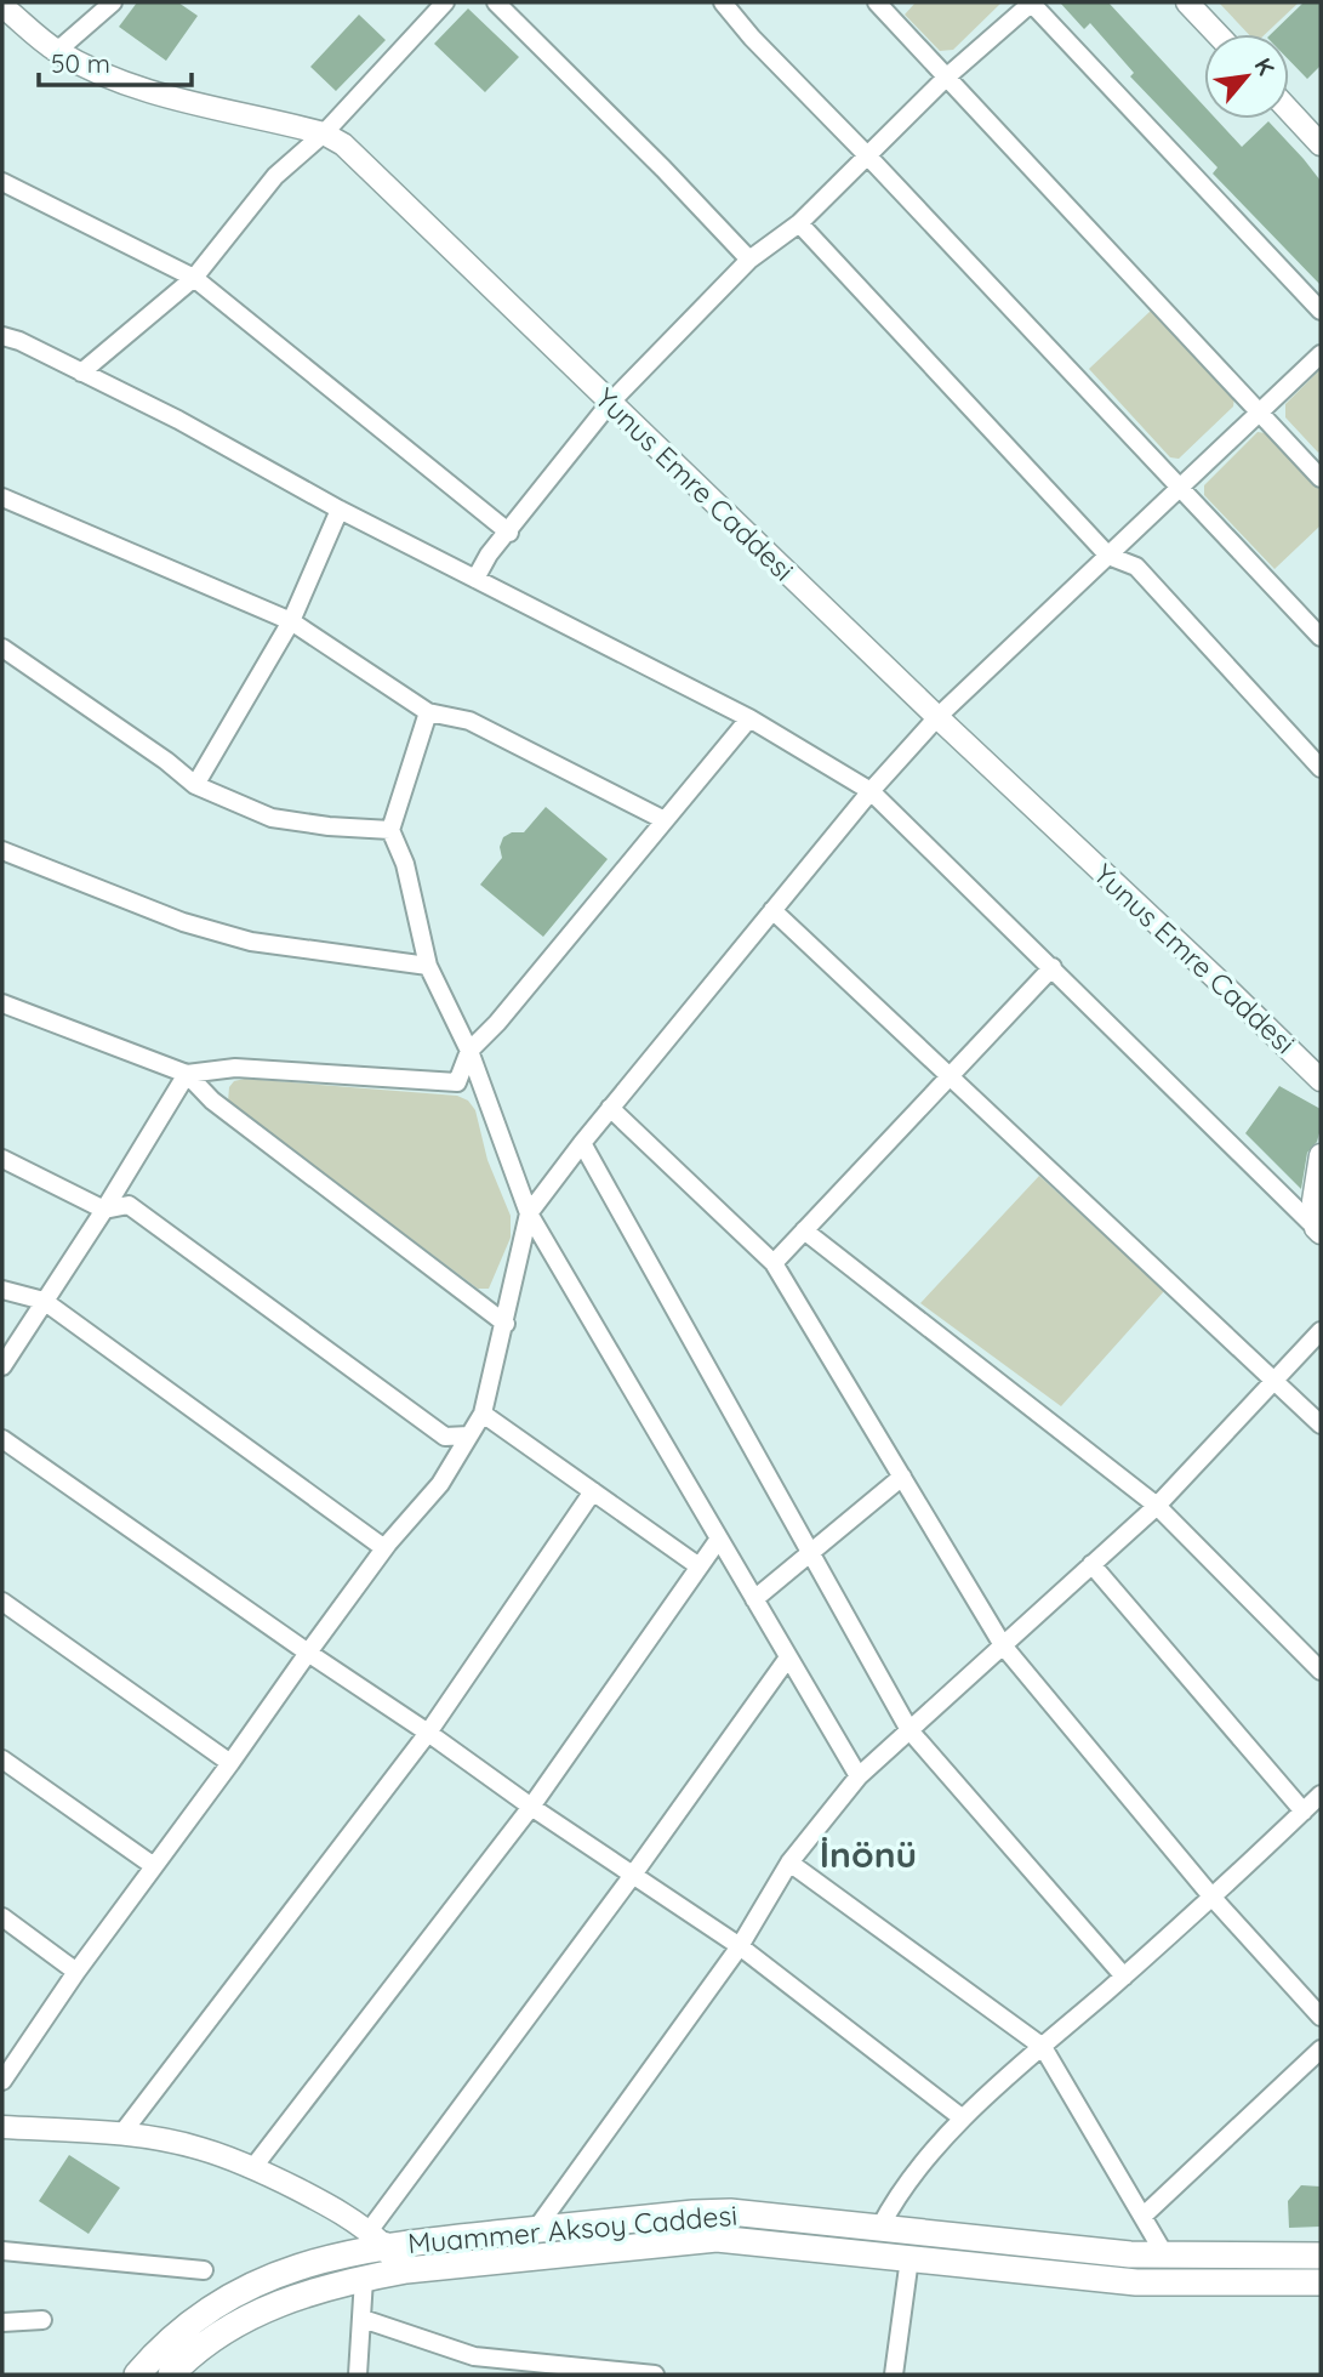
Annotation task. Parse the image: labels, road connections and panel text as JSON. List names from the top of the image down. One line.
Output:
{"streets":{"main road":["Muammer Aksoy Caddesi"],"street":["Yunus Emre Caddesi"]},"districts":["İnönü"],"scale_bar":"50 m","north":"top right"}
